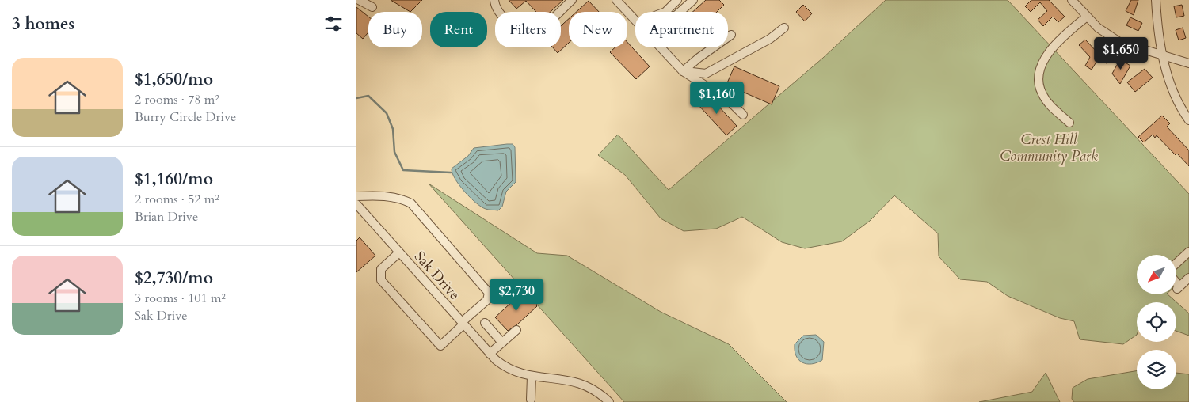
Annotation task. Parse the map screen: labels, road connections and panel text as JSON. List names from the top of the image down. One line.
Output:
{"streets":{"street":["Sak Drive"]},"parks":["Crest Hill Community Park"],"north":"bottom left","page":{"heading":"3 homes","chip":["Buy","Rent","Filters","New","Apartment"],"price":["$1,650","$1,160","$2,730"],"list":[{"name":"$1,650/mo","note":"2 rooms · 78 m² · Burry Circle Drive"},{"name":"$1,160/mo","note":"2 rooms · 52 m² · Brian Drive"},{"name":"$2,730/mo","note":"3 rooms · 101 m² · Sak Drive"}]}}
